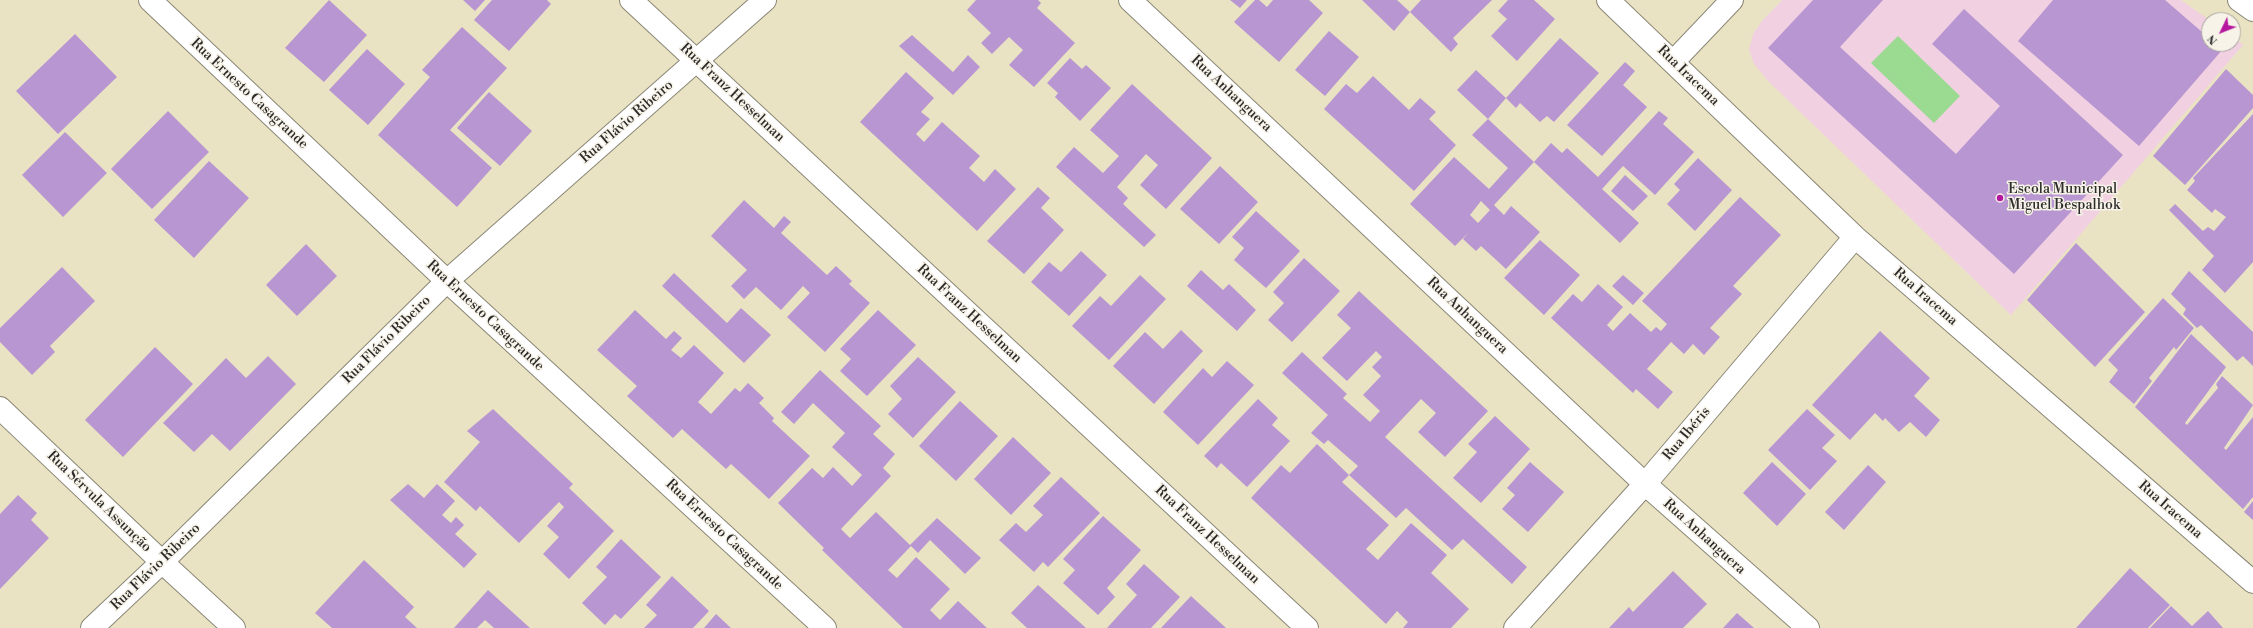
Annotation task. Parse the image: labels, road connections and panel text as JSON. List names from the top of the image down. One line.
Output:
{"streets":{"street":["Rua Iracema","Rua Franz Hesselman","Rua Ernesto Casagrande","Rua Anhanguera","Rua Flávio Ribeiro","Rua Ibéris","Rua Sérvula Assunção"]},"crossings":[["Rua Iracema","Rua Ibéris"],["Rua Franz Hesselman","Rua Flávio Ribeiro"],["Rua Ernesto Casagrande","Rua Flávio Ribeiro"],["Rua Anhanguera","Rua Ibéris"],["Rua Flávio Ribeiro","Rua Sérvula Assunção"]],"places":["Escola Municipal Miguel Bespalhok"],"north":"bottom left"}
